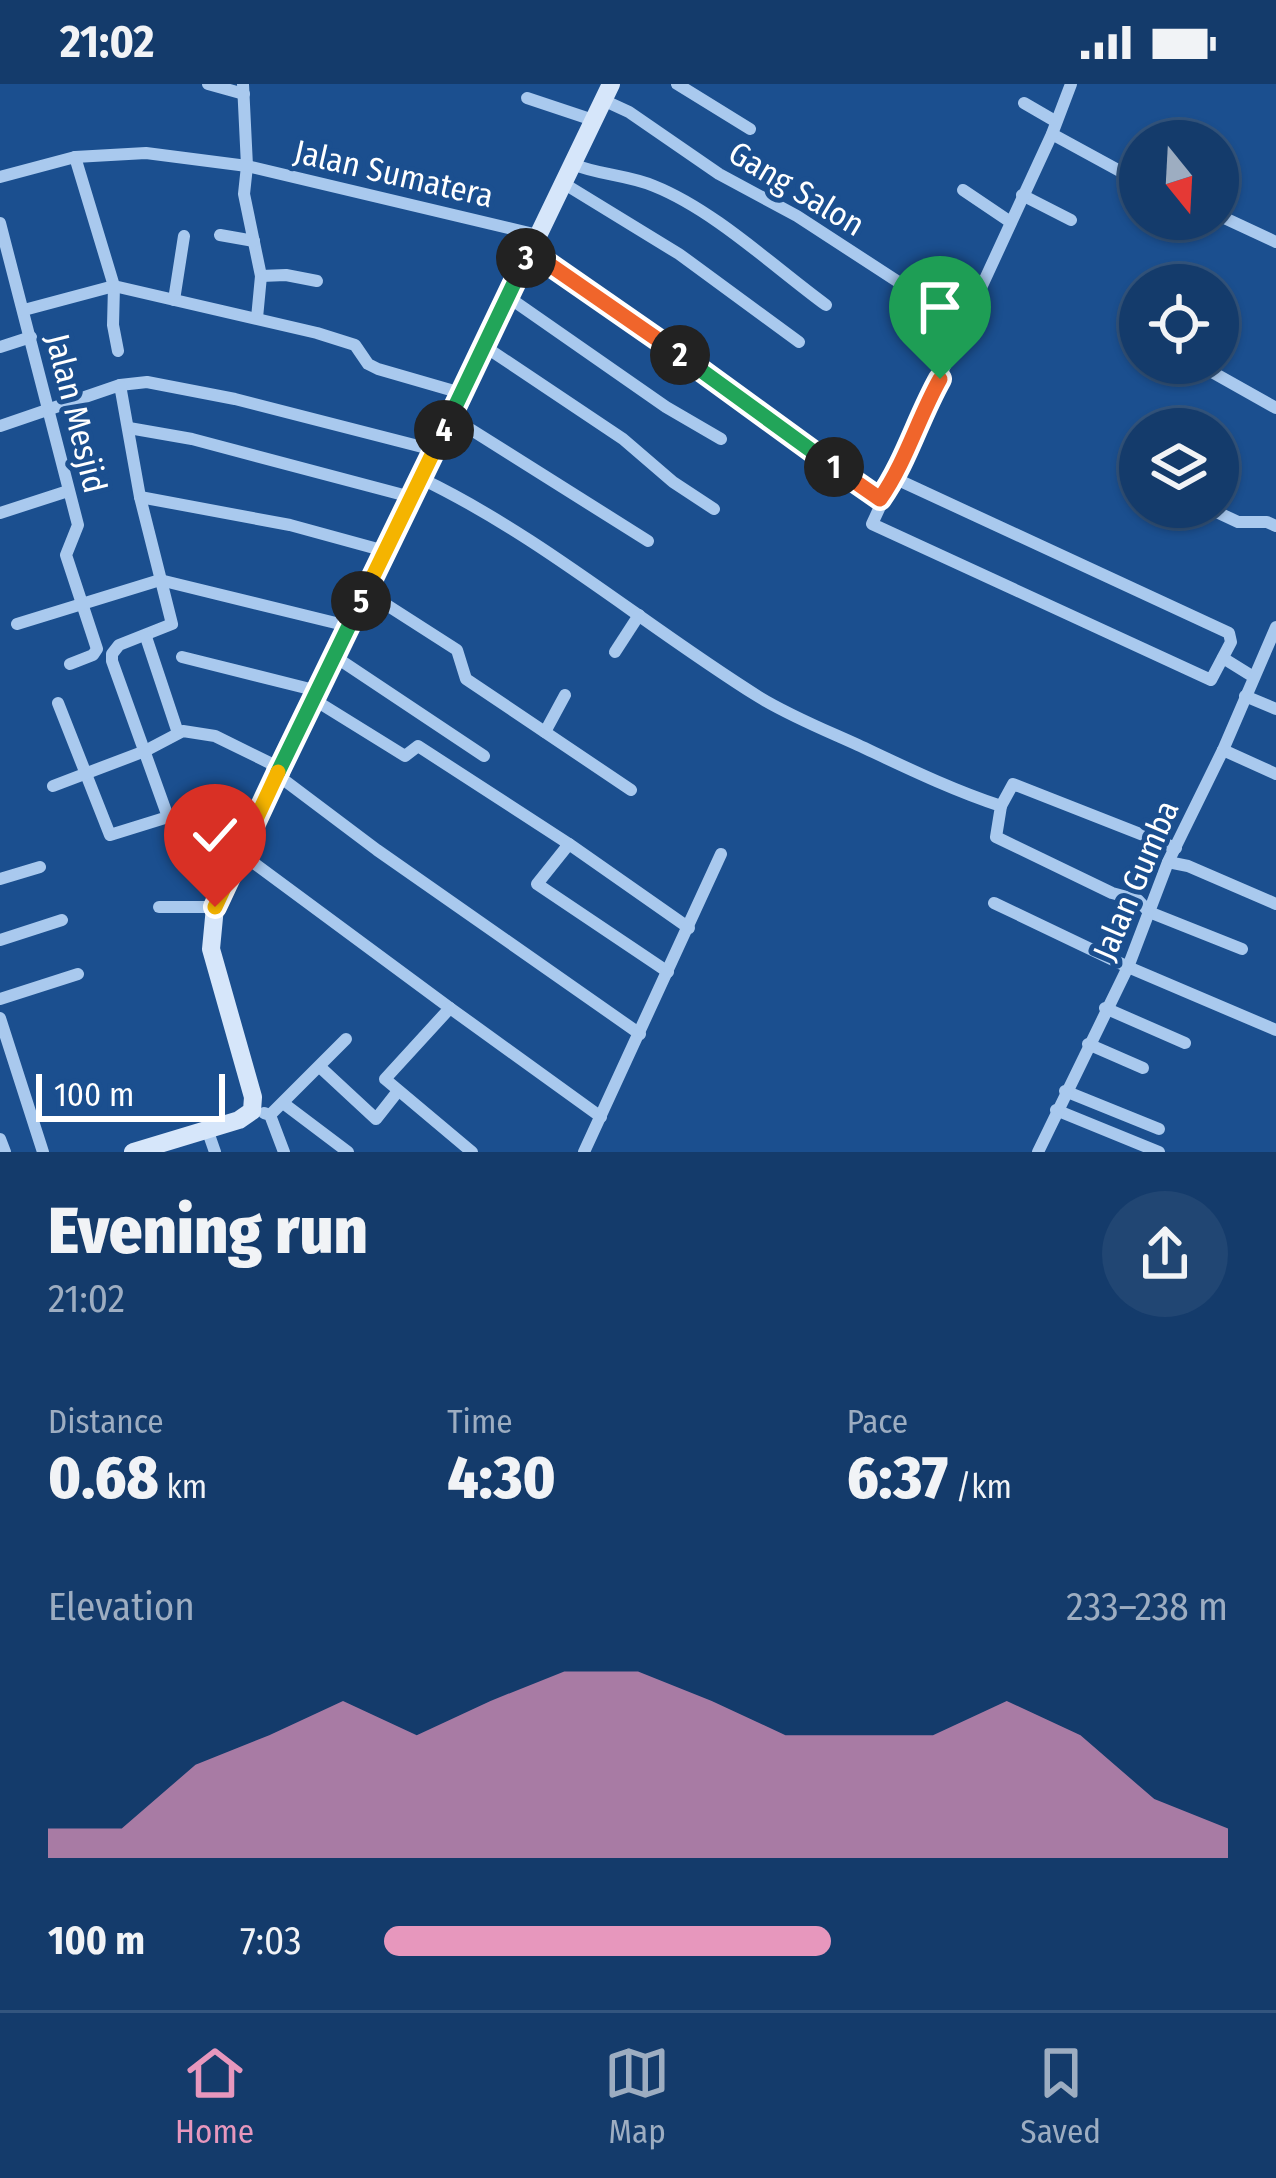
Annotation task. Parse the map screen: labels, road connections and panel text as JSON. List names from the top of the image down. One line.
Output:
{"streets":{"street":["Jalan Sumatera","Gang Salon","Jalan Mesjid","Jalan Gumba"]},"scale_bar":"100 m","north":"bottom","page":{"status":"21:02","pins":["3","2","4","1","5"],"scale":"100 m","heading":["Evening run","21:02"],"stats":[["Distance","0.68 km"],["Time","4:30"],["Pace","6:37 /km"]],"chart":["Elevation","233–238 m"],"list":[{"name":"100 m","note":"7:03"}],"tabs":["Home","Map","Saved"]}}
